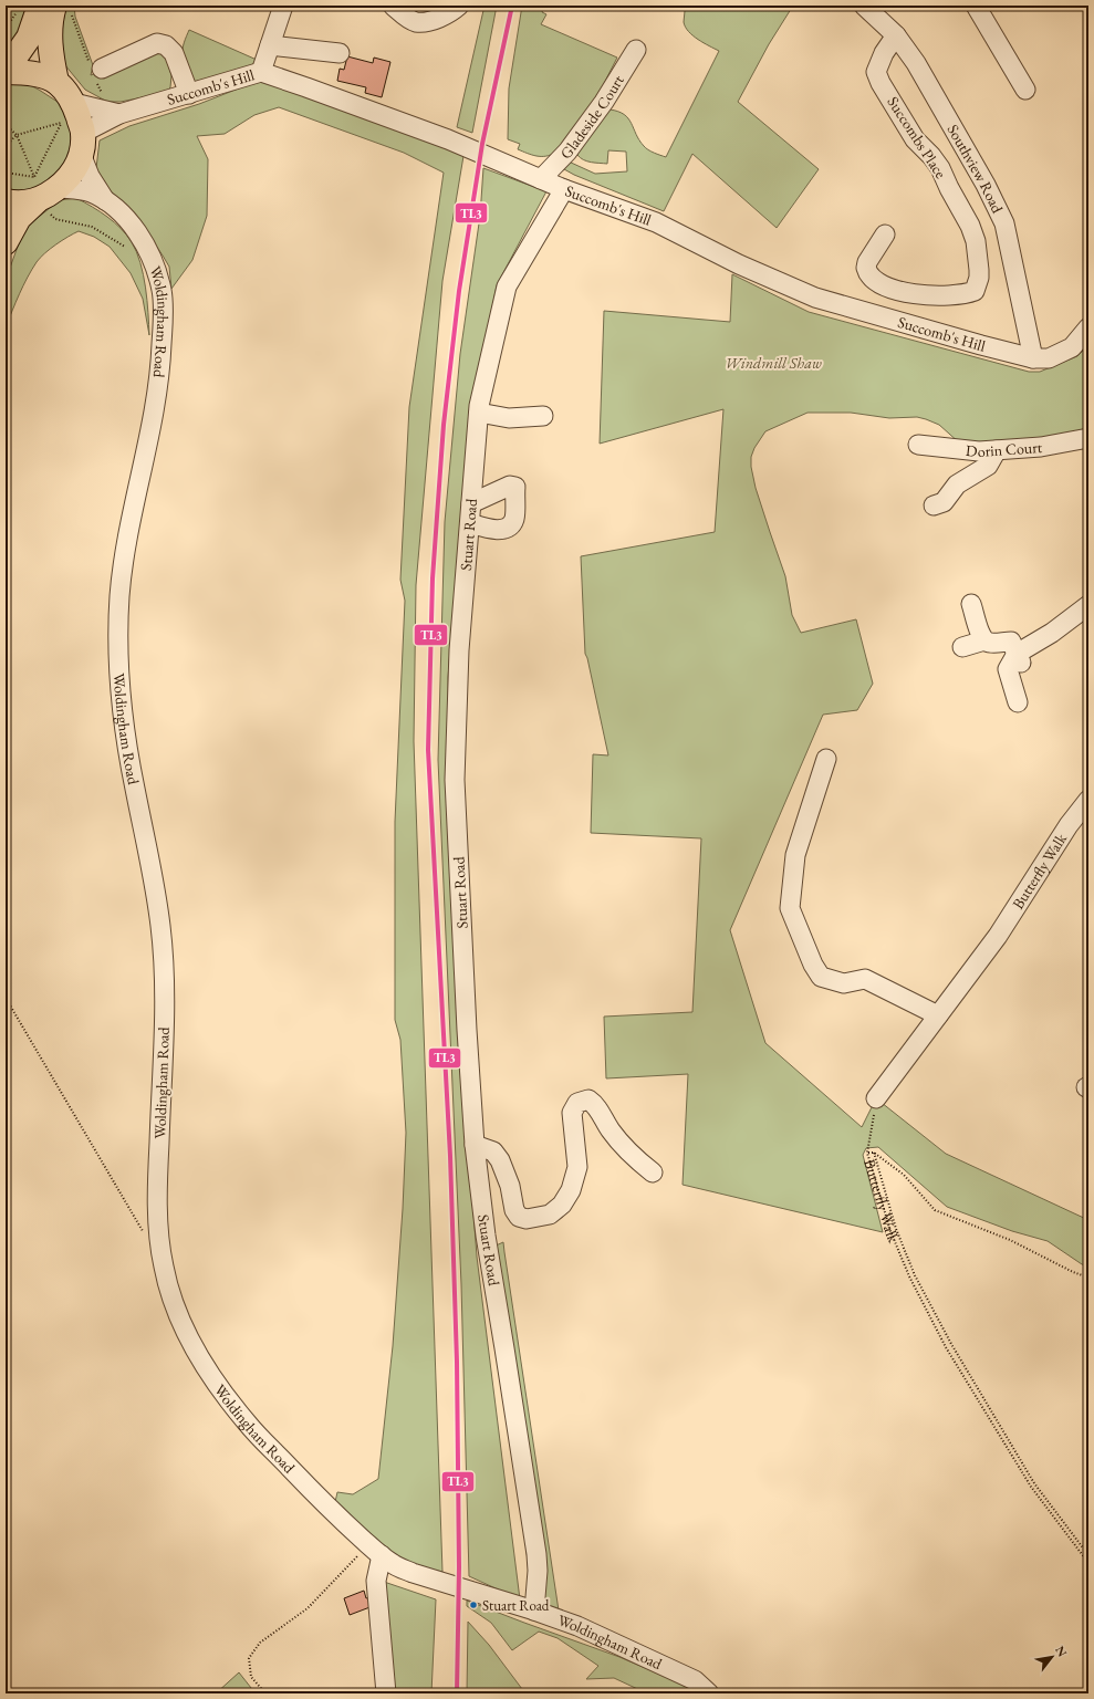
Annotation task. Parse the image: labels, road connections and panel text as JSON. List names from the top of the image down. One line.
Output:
{"streets":{"street":["Succomb's Hill","Gladeside Court","Succombs Place","Southview Road","Woldingham Road","Dorin Court","Stuart Road","Butterfly Walk"]},"crossings":[["Succomb's Hill","Gladeside Court"],["Succomb's Hill","Southview Road"],["Succomb's Hill","Woldingham Road"],["Succomb's Hill","Stuart Road"],["Succombs Place","Southview Road"],["Woldingham Road","Stuart Road"]],"parks":["Windmill Shaw"],"places":["Stuart Road"],"lines":["transit line TL3"],"north":"top right"}
